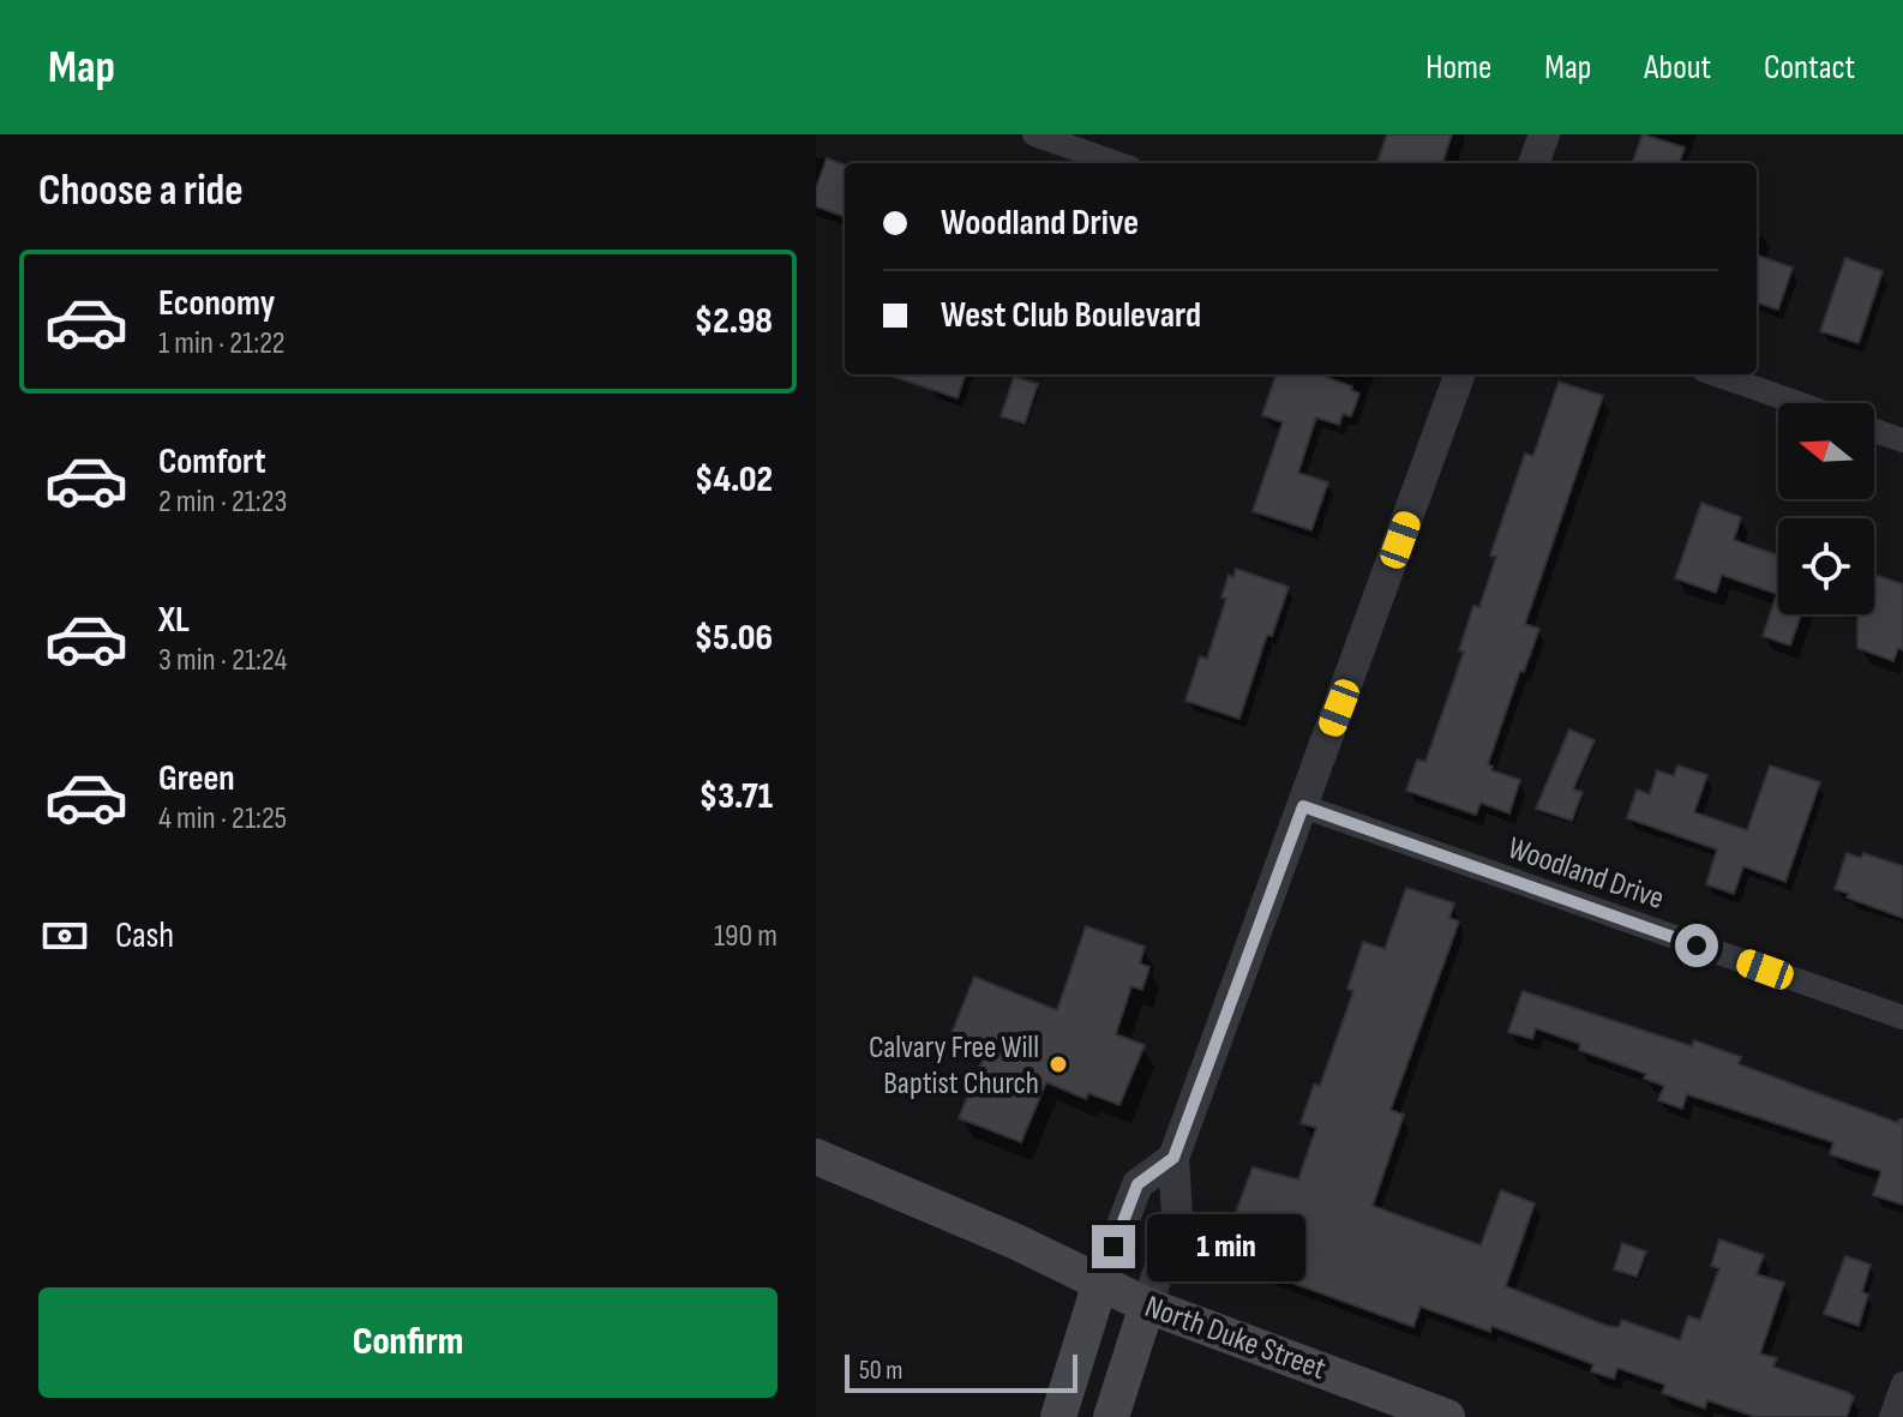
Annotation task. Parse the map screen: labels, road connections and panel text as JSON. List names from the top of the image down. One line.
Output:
{"streets":{"main road":["North Duke Street"],"street":["Woodland Drive"]},"places":["Calvary Free Will Baptist Church"],"scale_bar":"50 m","north":"left","page":{"header":"Map","nav":["Home","Map","About","Contact"],"heading":"Choose a ride","banner":["Woodland Drive","West Club Boulevard"],"list":[{"name":"Economy","note":"1 min · 21:22","value":"$2.98"},{"name":"Comfort","note":"2 min · 21:23","value":"$4.02"},{"name":"XL","note":"3 min · 21:24","value":"$5.06"},{"name":"Green","note":"4 min · 21:25","value":"$3.71"}],"pay":["Cash","190 m"],"bubble":"1 min","buttons":"Confirm","scale":"50 m"}}
